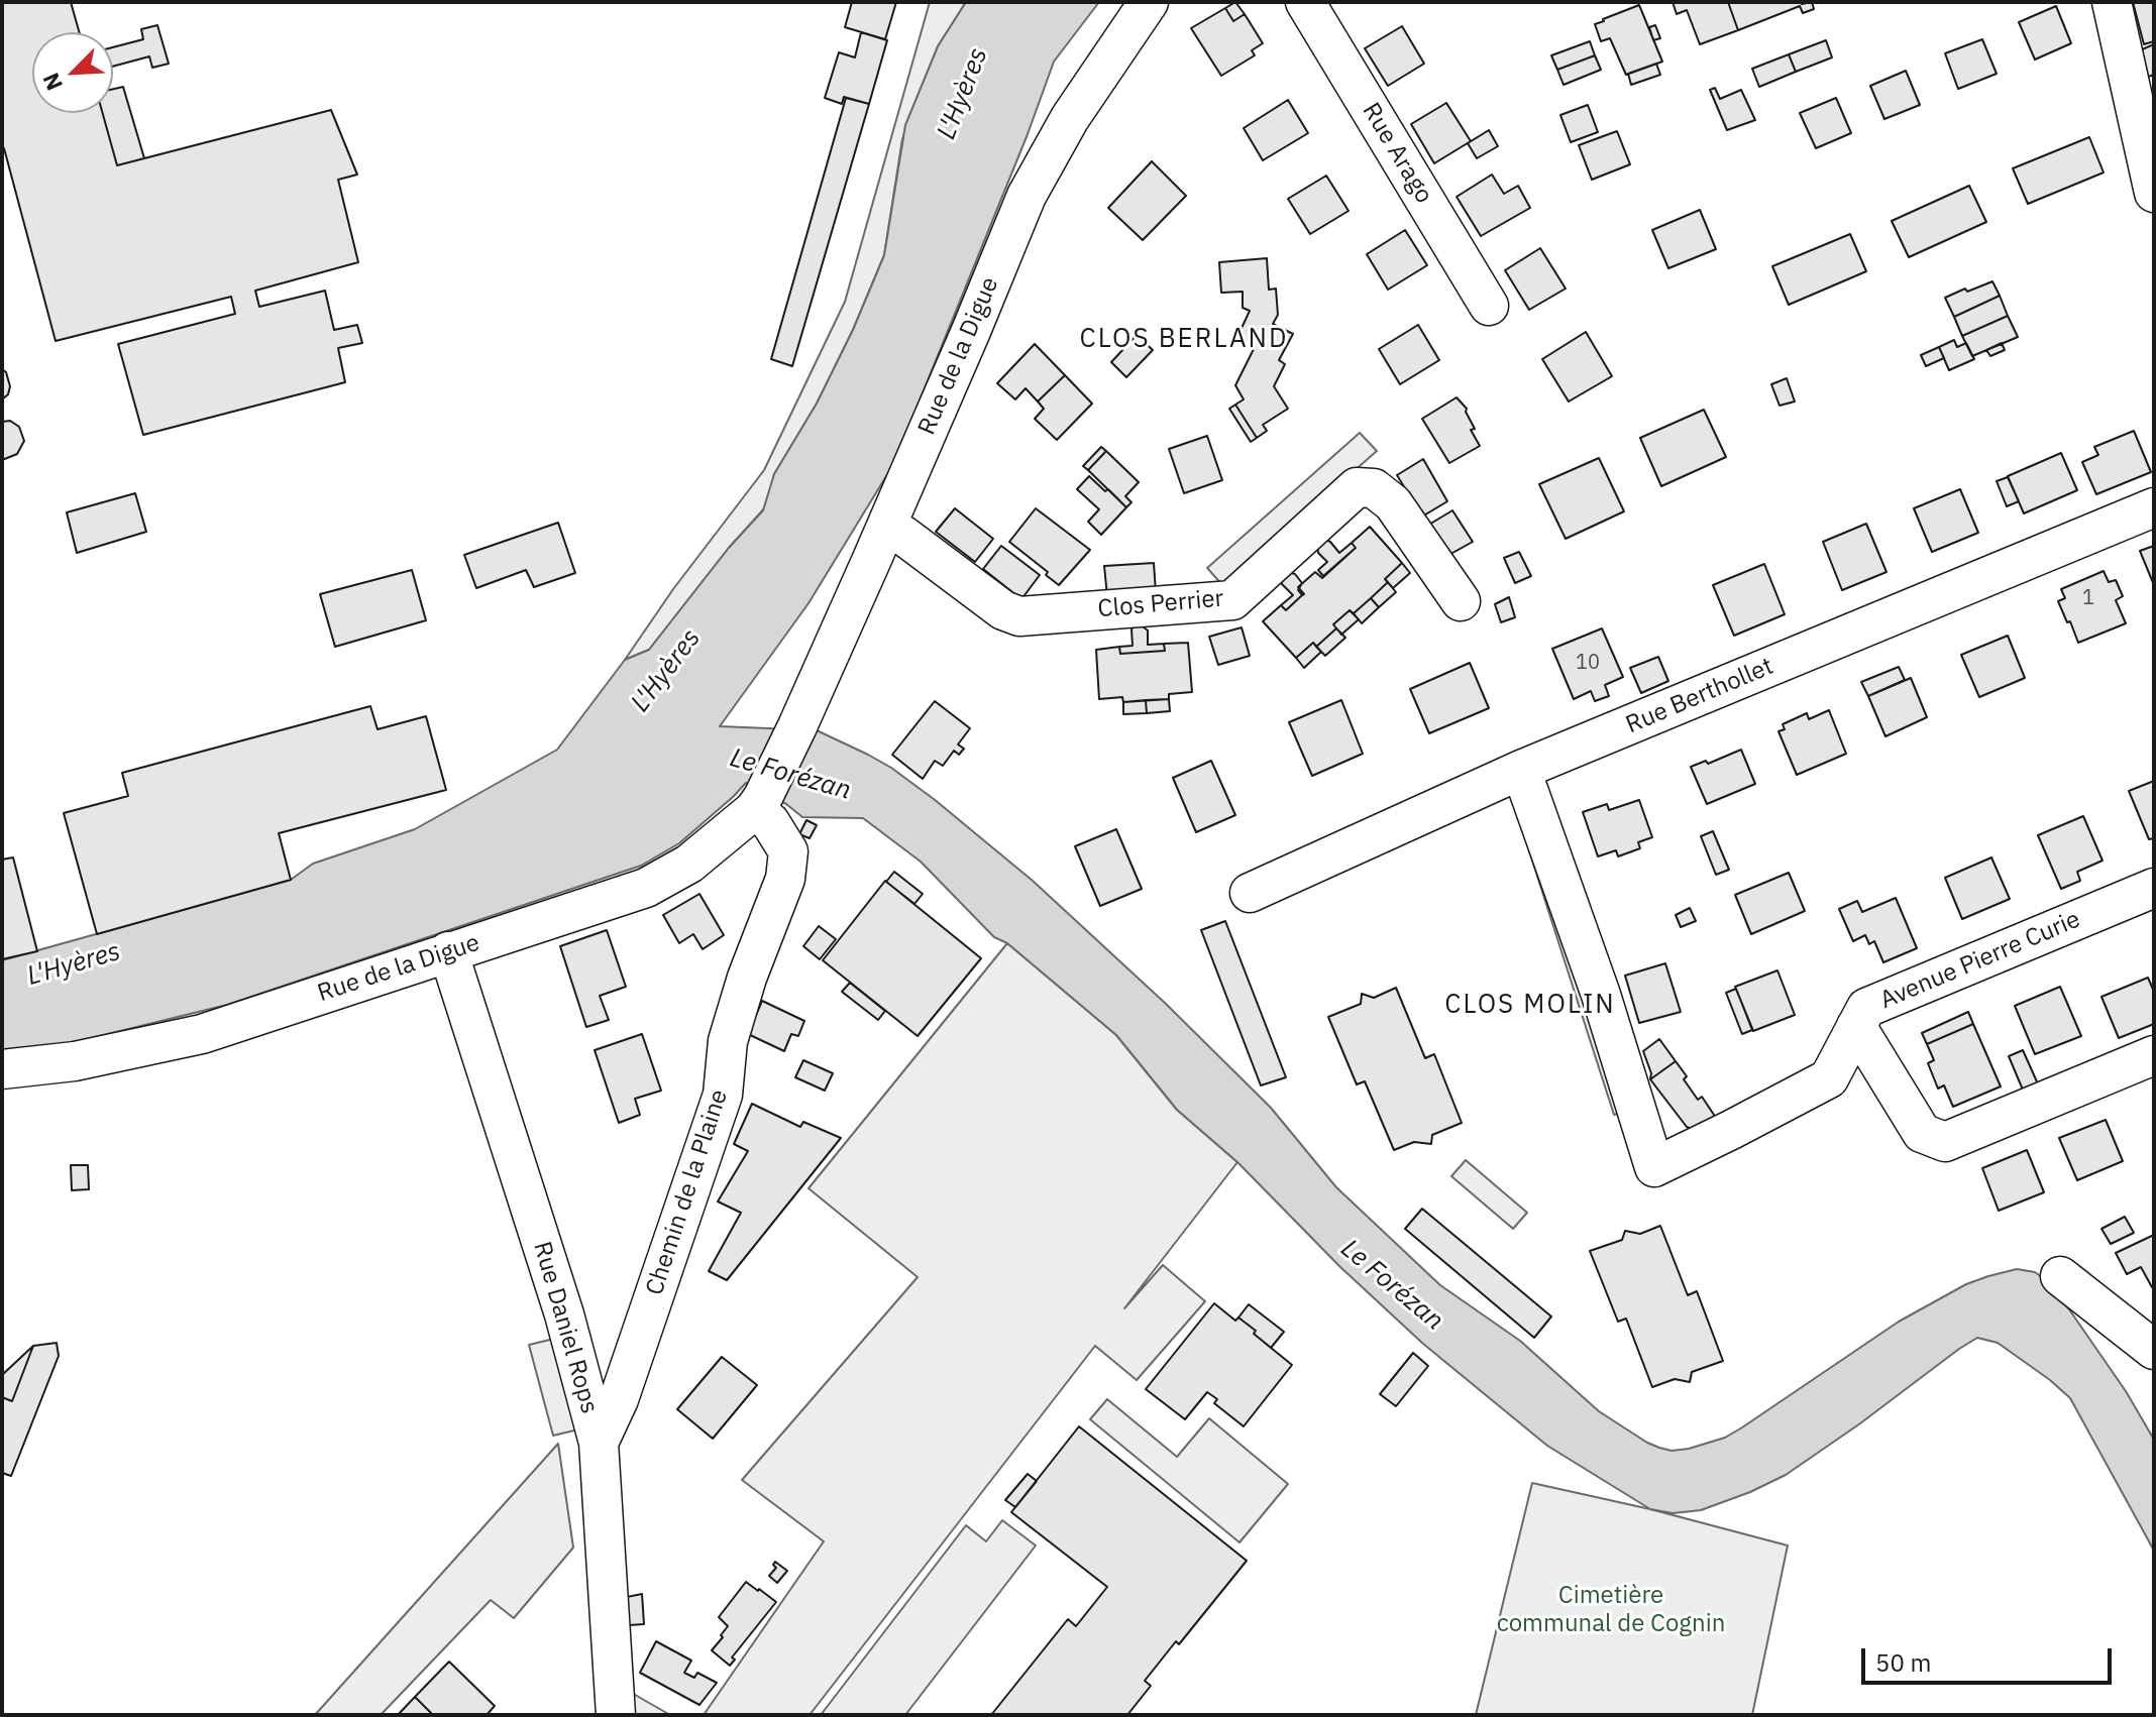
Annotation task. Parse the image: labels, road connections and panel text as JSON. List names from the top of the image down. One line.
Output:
{"streets":{"street":["Rue Arago","Rue de la Digue","Clos Perrier","Rue Berthollet","Avenue Pierre Curie","Chemin de la Plaine","Rue Daniel Rops"]},"crossings":[["Rue de la Digue","Clos Perrier"],["Rue de la Digue","Chemin de la Plaine"],["Rue de la Digue","Rue Daniel Rops"],["Rue Berthollet","Avenue Pierre Curie"],["Chemin de la Plaine","Rue Daniel Rops"]],"districts":["CLOS BERLAND","CLOS MOLIN"],"water":["L'Hyères","Le Forézan"],"parks":["Cimetière communal de Cognin"],"house_numbers":["1","10"],"scale_bar":"50 m","north":"bottom left"}
